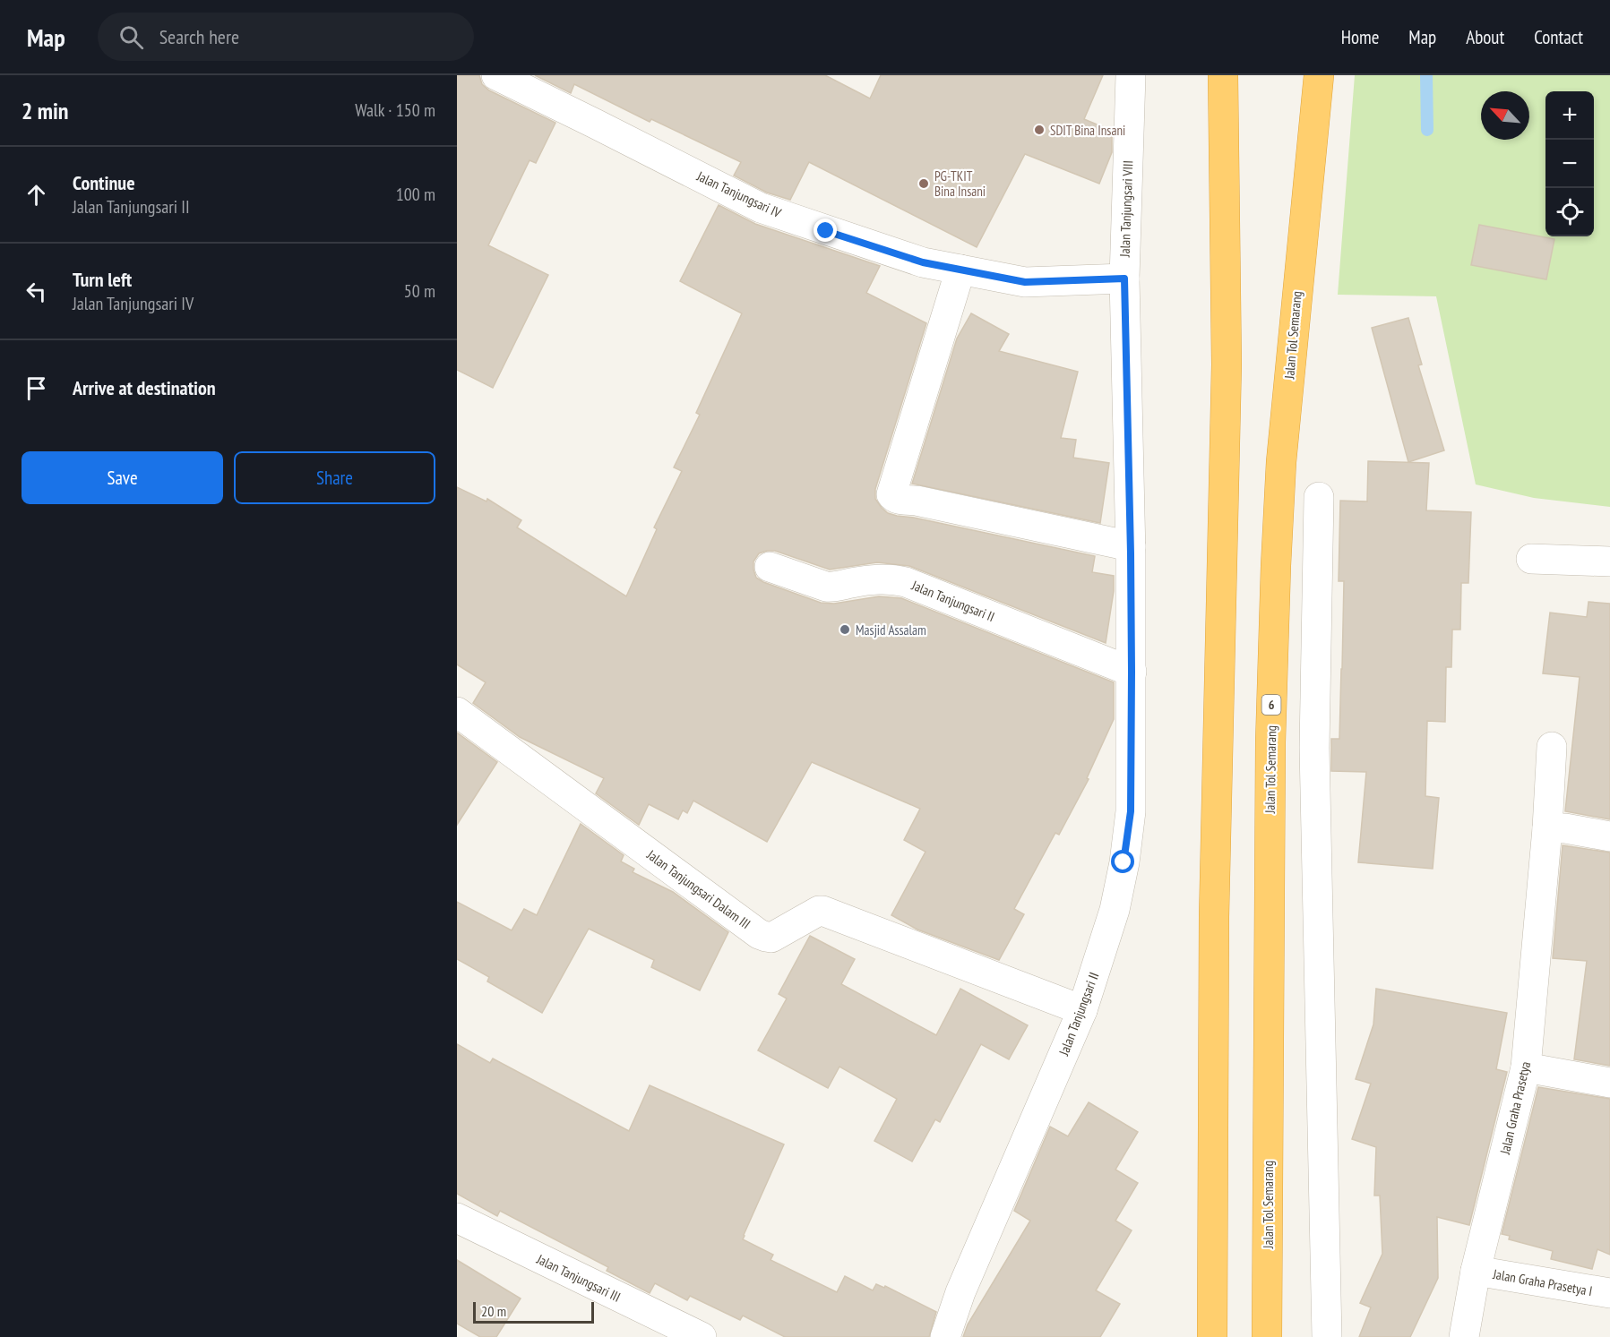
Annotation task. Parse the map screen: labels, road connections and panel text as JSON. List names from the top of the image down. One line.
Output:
{"streets":{"highway":["Jalan Tol Semarang","6"],"street":["Jalan Tanjungsari IV","Jalan Tanjungsari VIII","Jalan Tanjungsari II","Jalan Tanjungsari Dalam III","Jalan Graha Prasetya","Jalan Tanjungsari III","Jalan Graha Prasetya I"]},"crossings":[["Jalan Tanjungsari IV","Jalan Tanjungsari VIII"],["Jalan Tanjungsari IV","Jalan Tanjungsari II"],["Jalan Tanjungsari VIII","Jalan Tanjungsari II"],["Jalan Tanjungsari II","Jalan Tanjungsari Dalam III"],["Jalan Graha Prasetya","Jalan Graha Prasetya I"]],"places":["SDIT Bina Insani","PG-TKIT Bina Insani","Masjid Assalam"],"scale_bar":"20 m","north":"top left","page":{"header":"Map","search":"Search here","nav":["Home","Map","About","Contact"],"heading":["2 min","Walk · 150 m"],"map_buttons":["+","−"],"list":[["Continue","Jalan Tanjungsari II","100 m"],["Turn left","Jalan Tanjungsari IV","50 m"],"Arrive at destination"],"buttons":["Save","Share"],"scale":"20 m"}}
